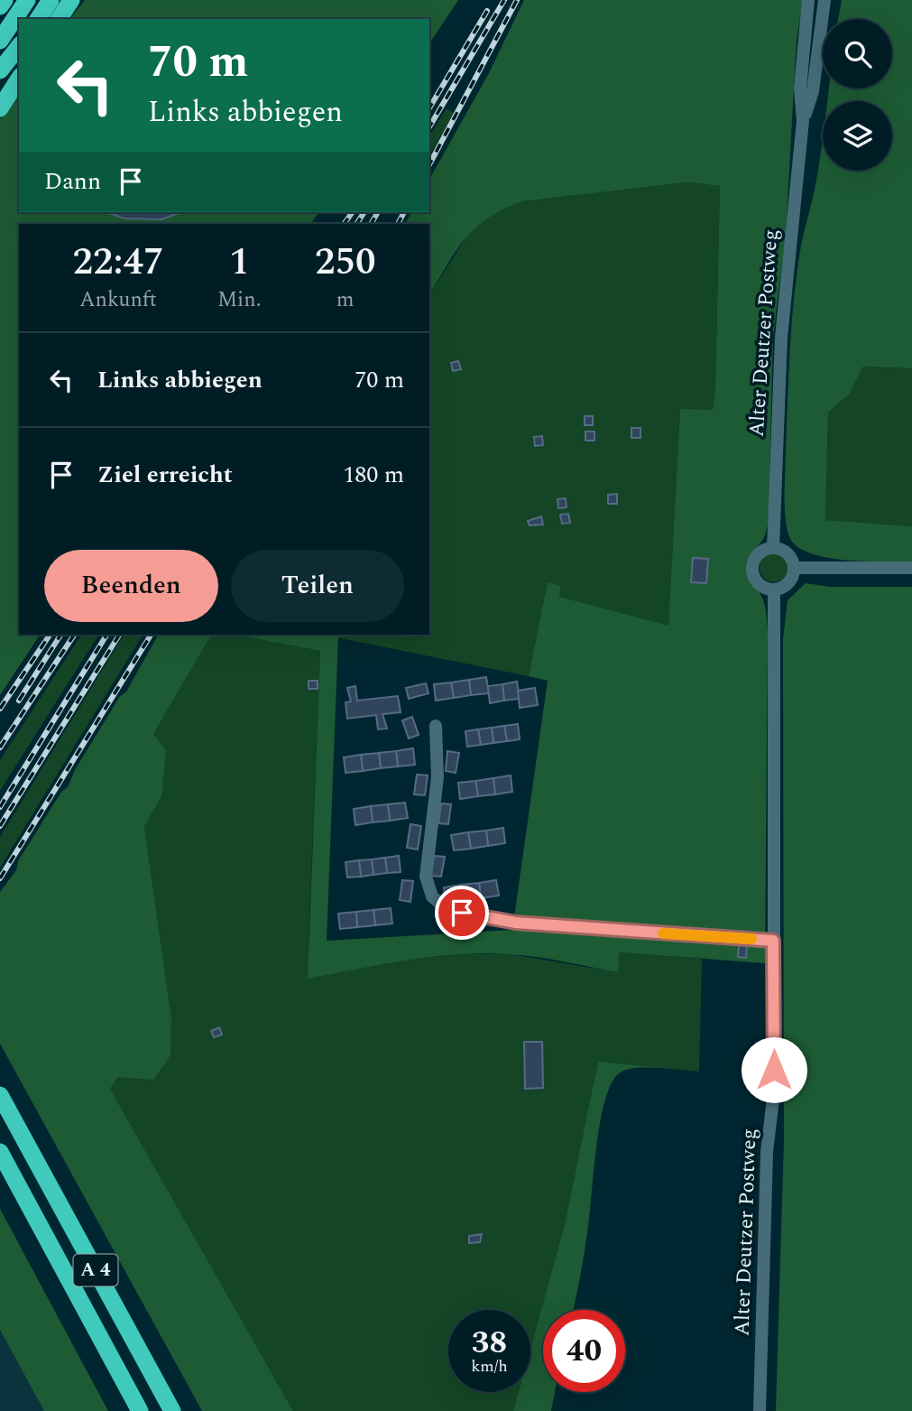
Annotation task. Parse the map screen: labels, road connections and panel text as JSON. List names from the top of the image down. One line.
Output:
{"streets":{"highway":["A 4"],"street":["Alter Deutzer Postweg"]},"page":{"turn":["70 m","Links abbiegen"],"then":"Dann","eta":["22:47","Ankunft","1","Min.","250","m"],"list":[{"name":"Links abbiegen","value":"70 m"},{"name":"Ziel erreicht","value":"180 m"}],"buttons":["Beenden","Teilen"],"speed":"38 km/h","limit":"40"}}
